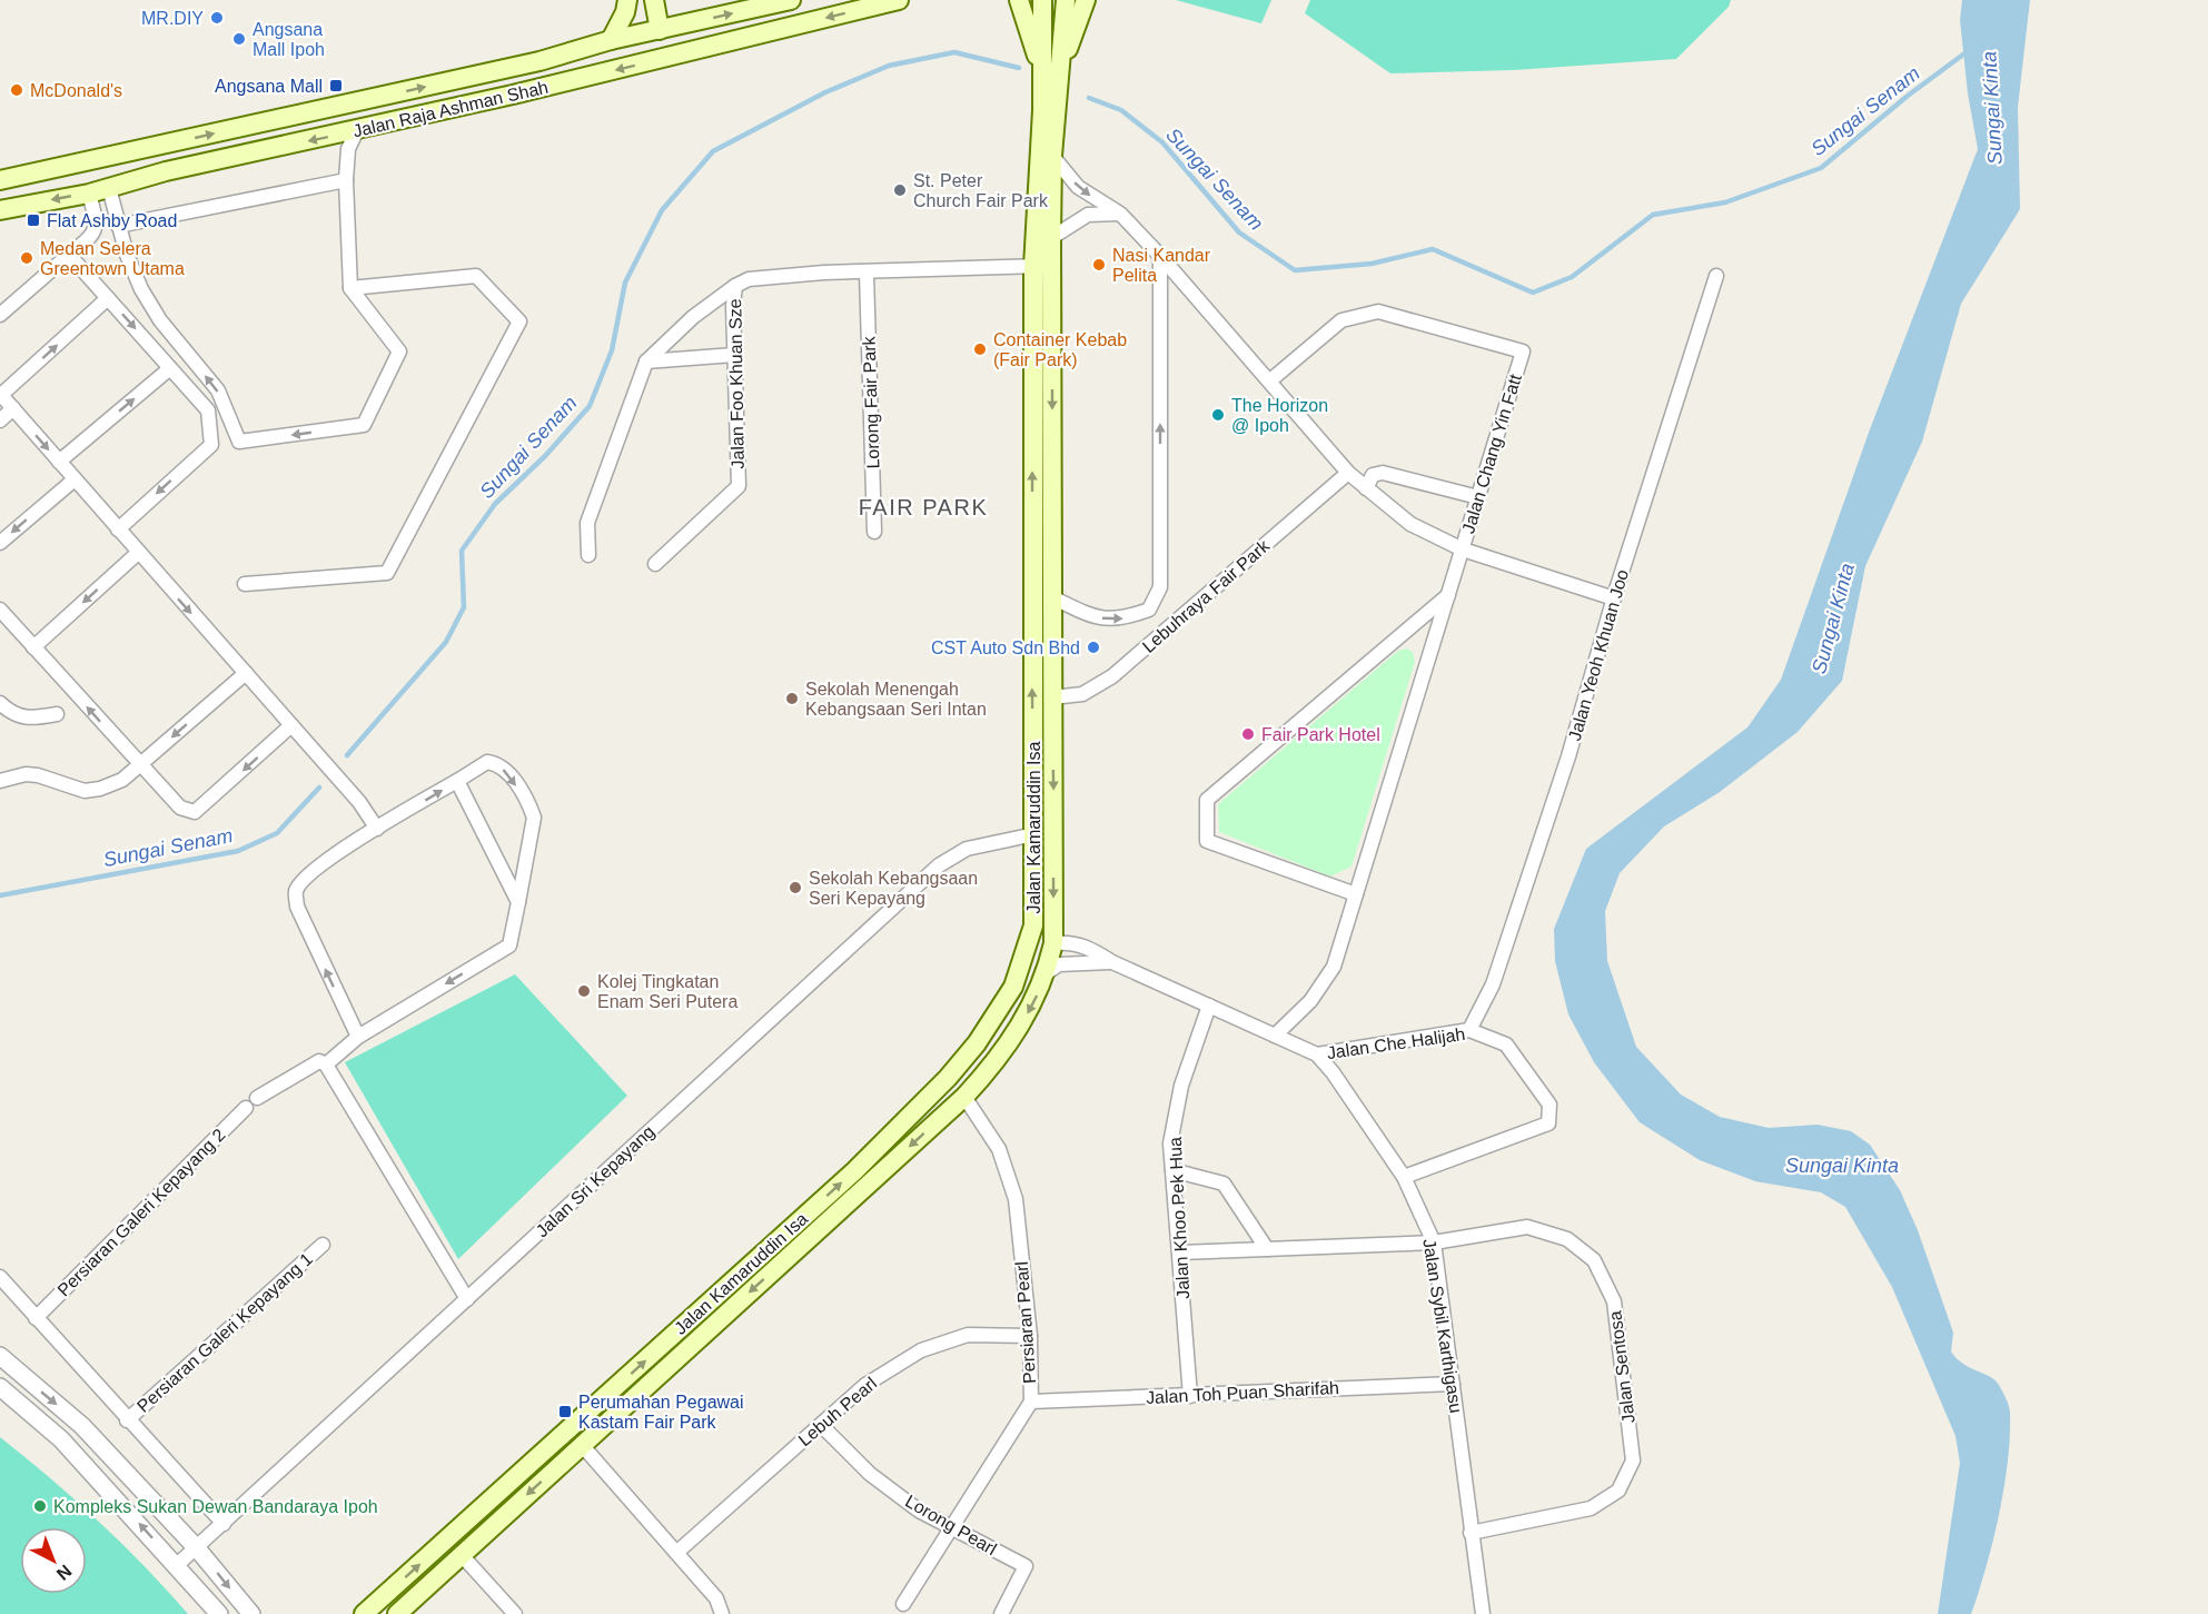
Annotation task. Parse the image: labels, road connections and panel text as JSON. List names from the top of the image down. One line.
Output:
{"streets":{"main road":["Jalan Raja Ashman Shah","Jalan Kamaruddin Isa"],"street":["Jalan Foo Khuan Sze","Lorong Fair Park","Jalan Chang Yin Fatt","Lebuhraya Fair Park","Jalan Yeoh Khuan Joo","Jalan Che Halijah","Jalan Sri Kepayang","Persiaran Galeri Kepayang 2","Jalan Khoo Pek Hua","Persiaran Pearl","Jalan Sybil Karthigasu","Persiaran Galeri Kepayang 1","Jalan Sentosa","Jalan Toh Puan Sharifah","Lebuh Pearl","Lorong Pearl"]},"crossings":[["Jalan Foo Khuan Sze","Lorong Fair Park"],["Jalan Foo Khuan Sze","Jalan Kamaruddin Isa"],["Jalan Chang Yin Fatt","Jalan Sybil Karthigasu"],["Lebuhraya Fair Park","Jalan Kamaruddin Isa"],["Jalan Yeoh Khuan Joo","Jalan Che Halijah"],["Jalan Kamaruddin Isa","Jalan Sri Kepayang"],["Jalan Kamaruddin Isa","Persiaran Pearl"],["Jalan Kamaruddin Isa","Jalan Sybil Karthigasu"],["Jalan Che Halijah","Jalan Sybil Karthigasu"],["Jalan Khoo Pek Hua","Jalan Sybil Karthigasu"],["Jalan Khoo Pek Hua","Jalan Sentosa"],["Jalan Khoo Pek Hua","Jalan Toh Puan Sharifah"],["Persiaran Pearl","Jalan Toh Puan Sharifah"],["Persiaran Pearl","Lebuh Pearl"],["Persiaran Pearl","Lorong Pearl"],["Jalan Sybil Karthigasu","Jalan Sentosa"],["Jalan Sybil Karthigasu","Jalan Toh Puan Sharifah"],["Lebuh Pearl","Lorong Pearl"]],"districts":["FAIR PARK"],"water":["Sungai Kinta","Sungai Senam"],"places":{"other":["MR.DIY","Angsana Mall Ipoh","McDonald's","St. Peter Church Fair Park","Medan Selera Greentown Utama","Nasi Kandar Pelita","Container Kebab (Fair Park)","The Horizon @ Ipoh","CST Auto Sdn Bhd","Sekolah Menengah Kebangsaan Seri Intan","Fair Park Hotel","Sekolah Kebangsaan Seri Kepayang","Kolej Tingkatan Enam Seri Putera","Kompleks Sukan Dewan Bandaraya Ipoh"],"transit":["Angsana Mall","Flat Ashby Road","Perumahan Pegawai Kastam Fair Park"]},"north":"bottom right"}
